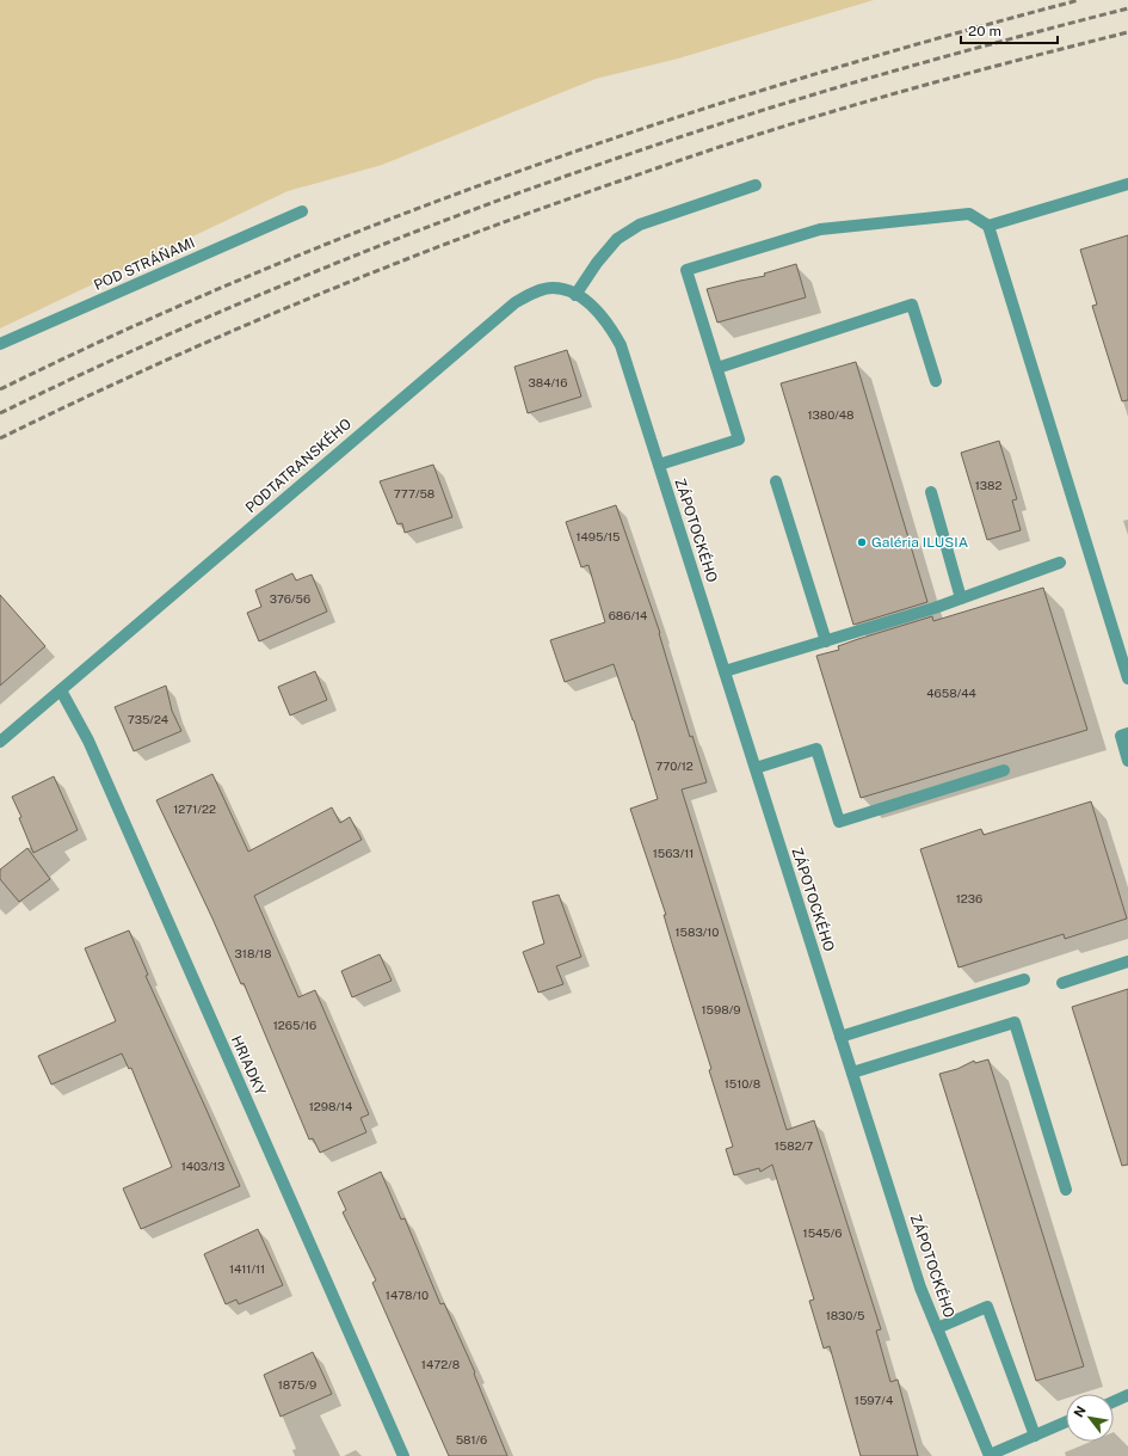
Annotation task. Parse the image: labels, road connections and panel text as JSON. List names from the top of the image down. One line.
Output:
{"streets":{"street":["POD STRÁŇAMI","PODTATRANSKÉHO","ZÁPOTOCKÉHO","HRIADKY"]},"crossings":[["PODTATRANSKÉHO","ZÁPOTOCKÉHO"],["PODTATRANSKÉHO","HRIADKY"]],"places":["Galéria ILUSIA"],"house_numbers":["384/16","1380/48","1382","777/58","1495/15","376/56","686/14","4658/44","735/24","770/12","1271/22","1563/11","1236","1583/10","318/18","1598/9","1265/16","1510/8","1298/14","1582/7","1403/13","1545/6","1411/11","1478/10","1830/5","1472/8","1875/9","1597/4","581/6"],"scale_bar":"20 m","north":"top left"}
